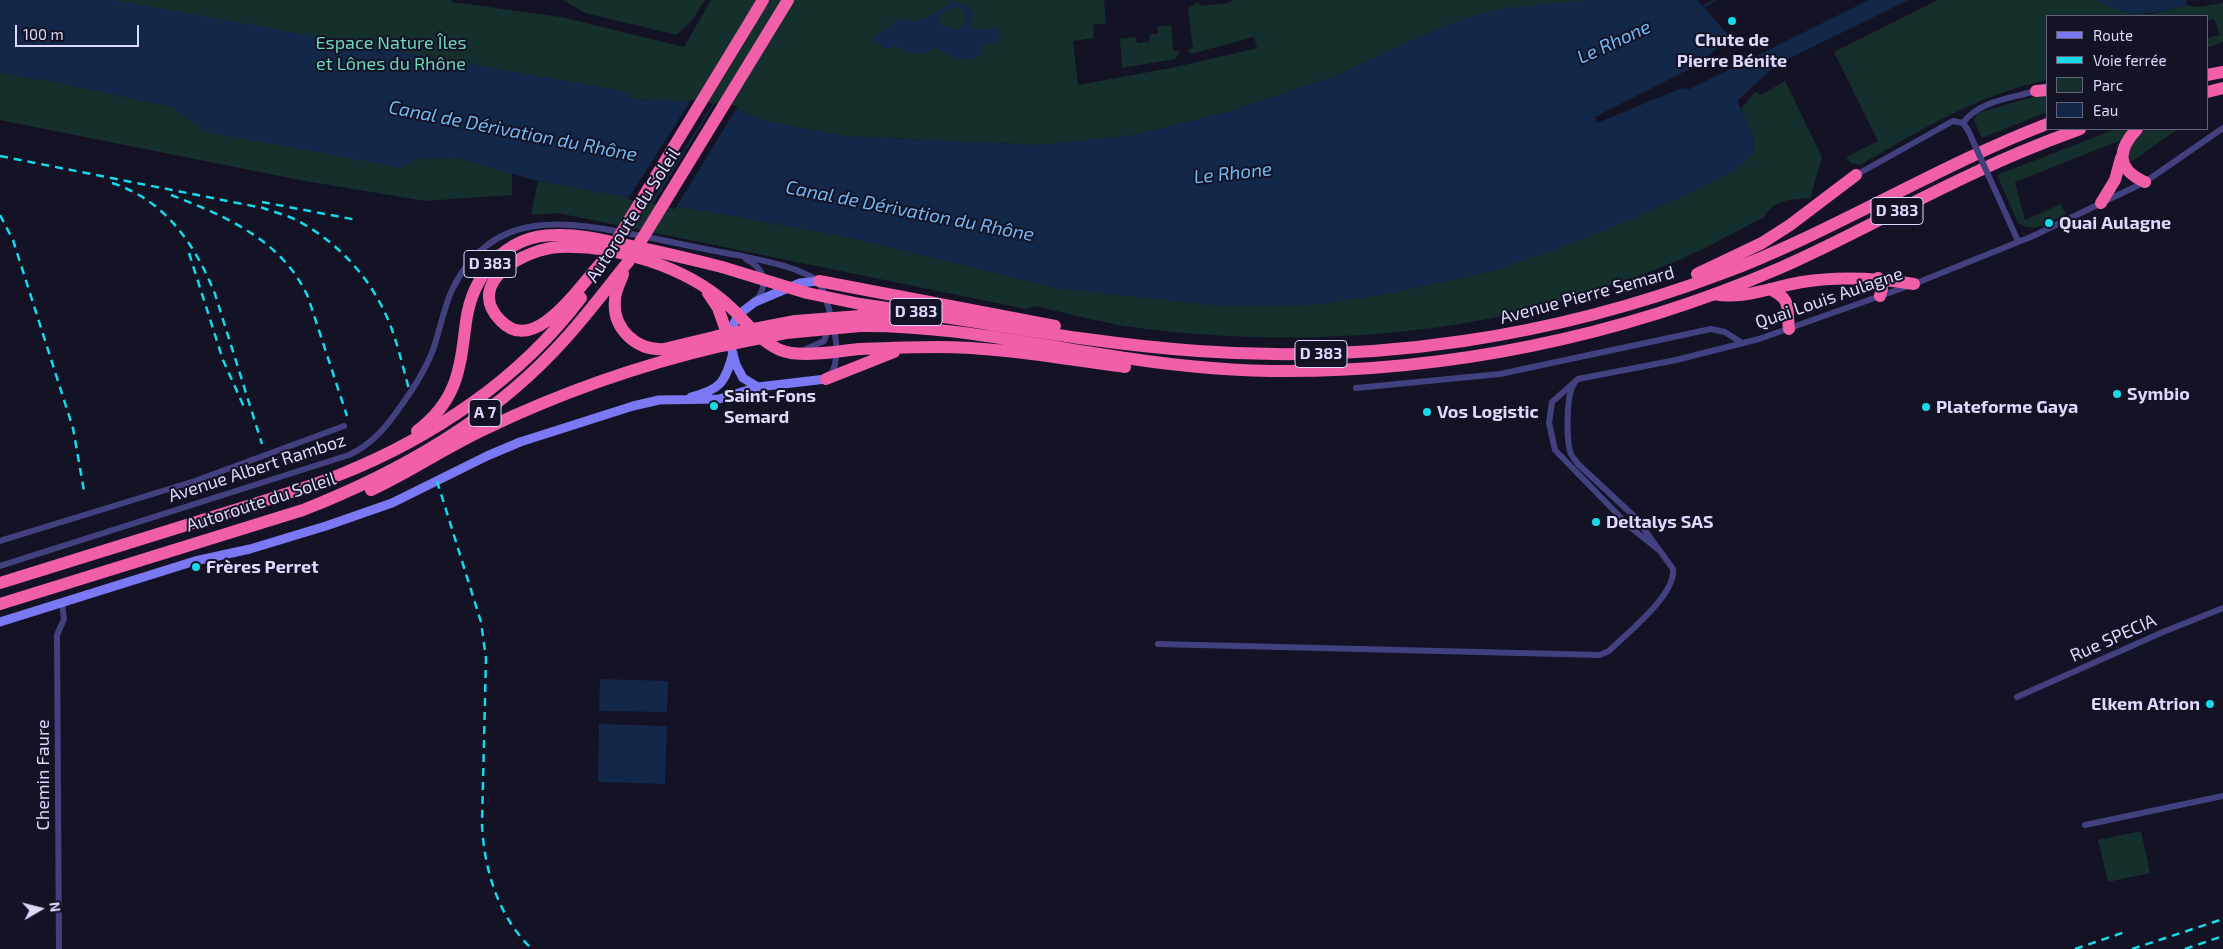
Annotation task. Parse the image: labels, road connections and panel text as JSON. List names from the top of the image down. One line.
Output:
{"streets":{"highway":["D 383","Autoroute du Soleil","Avenue Pierre Semard","A 7"],"street":["Quai Louis Aulagne","Avenue Albert Ramboz","Rue SPECIA","Chemin Faure"]},"crossings":[["D 383","Autoroute du Soleil"],["D 383","Avenue Pierre Semard"]],"water":["Le Rhone","Canal de Dérivation du Rhône"],"parks":["Espace Nature Îles et Lônes du Rhône"],"places":["Chute de Pierre Bénite","Quai Aulagne","Symbio","Saint-Fons Semard","Plateforme Gaya","Vos Logistic","Deltalys SAS","Frères Perret","Elkem Atrion"],"legend":["Route","Voie ferrée","Parc","Eau"],"scale_bar":"100 m","north":"right"}
